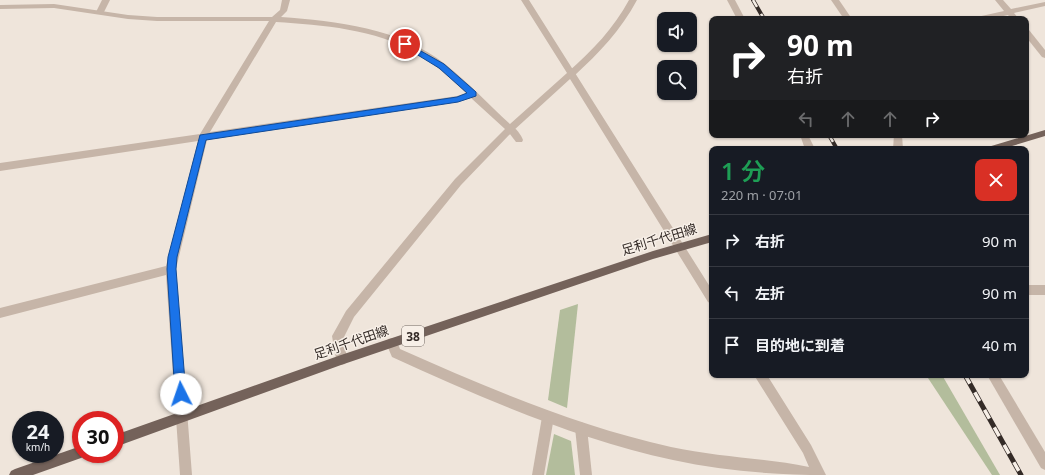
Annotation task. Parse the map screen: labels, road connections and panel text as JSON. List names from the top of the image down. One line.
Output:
{"streets":{"main road":["足利千代田線","38"]},"page":{"turn":["90 m","右折"],"heading":["1 分","220 m · 07:01"],"list":[{"name":"右折","value":"90 m"},{"name":"左折","value":"90 m"},{"name":"目的地に到着","value":"40 m"}],"speed":"24 km/h","limit":"30"}}
